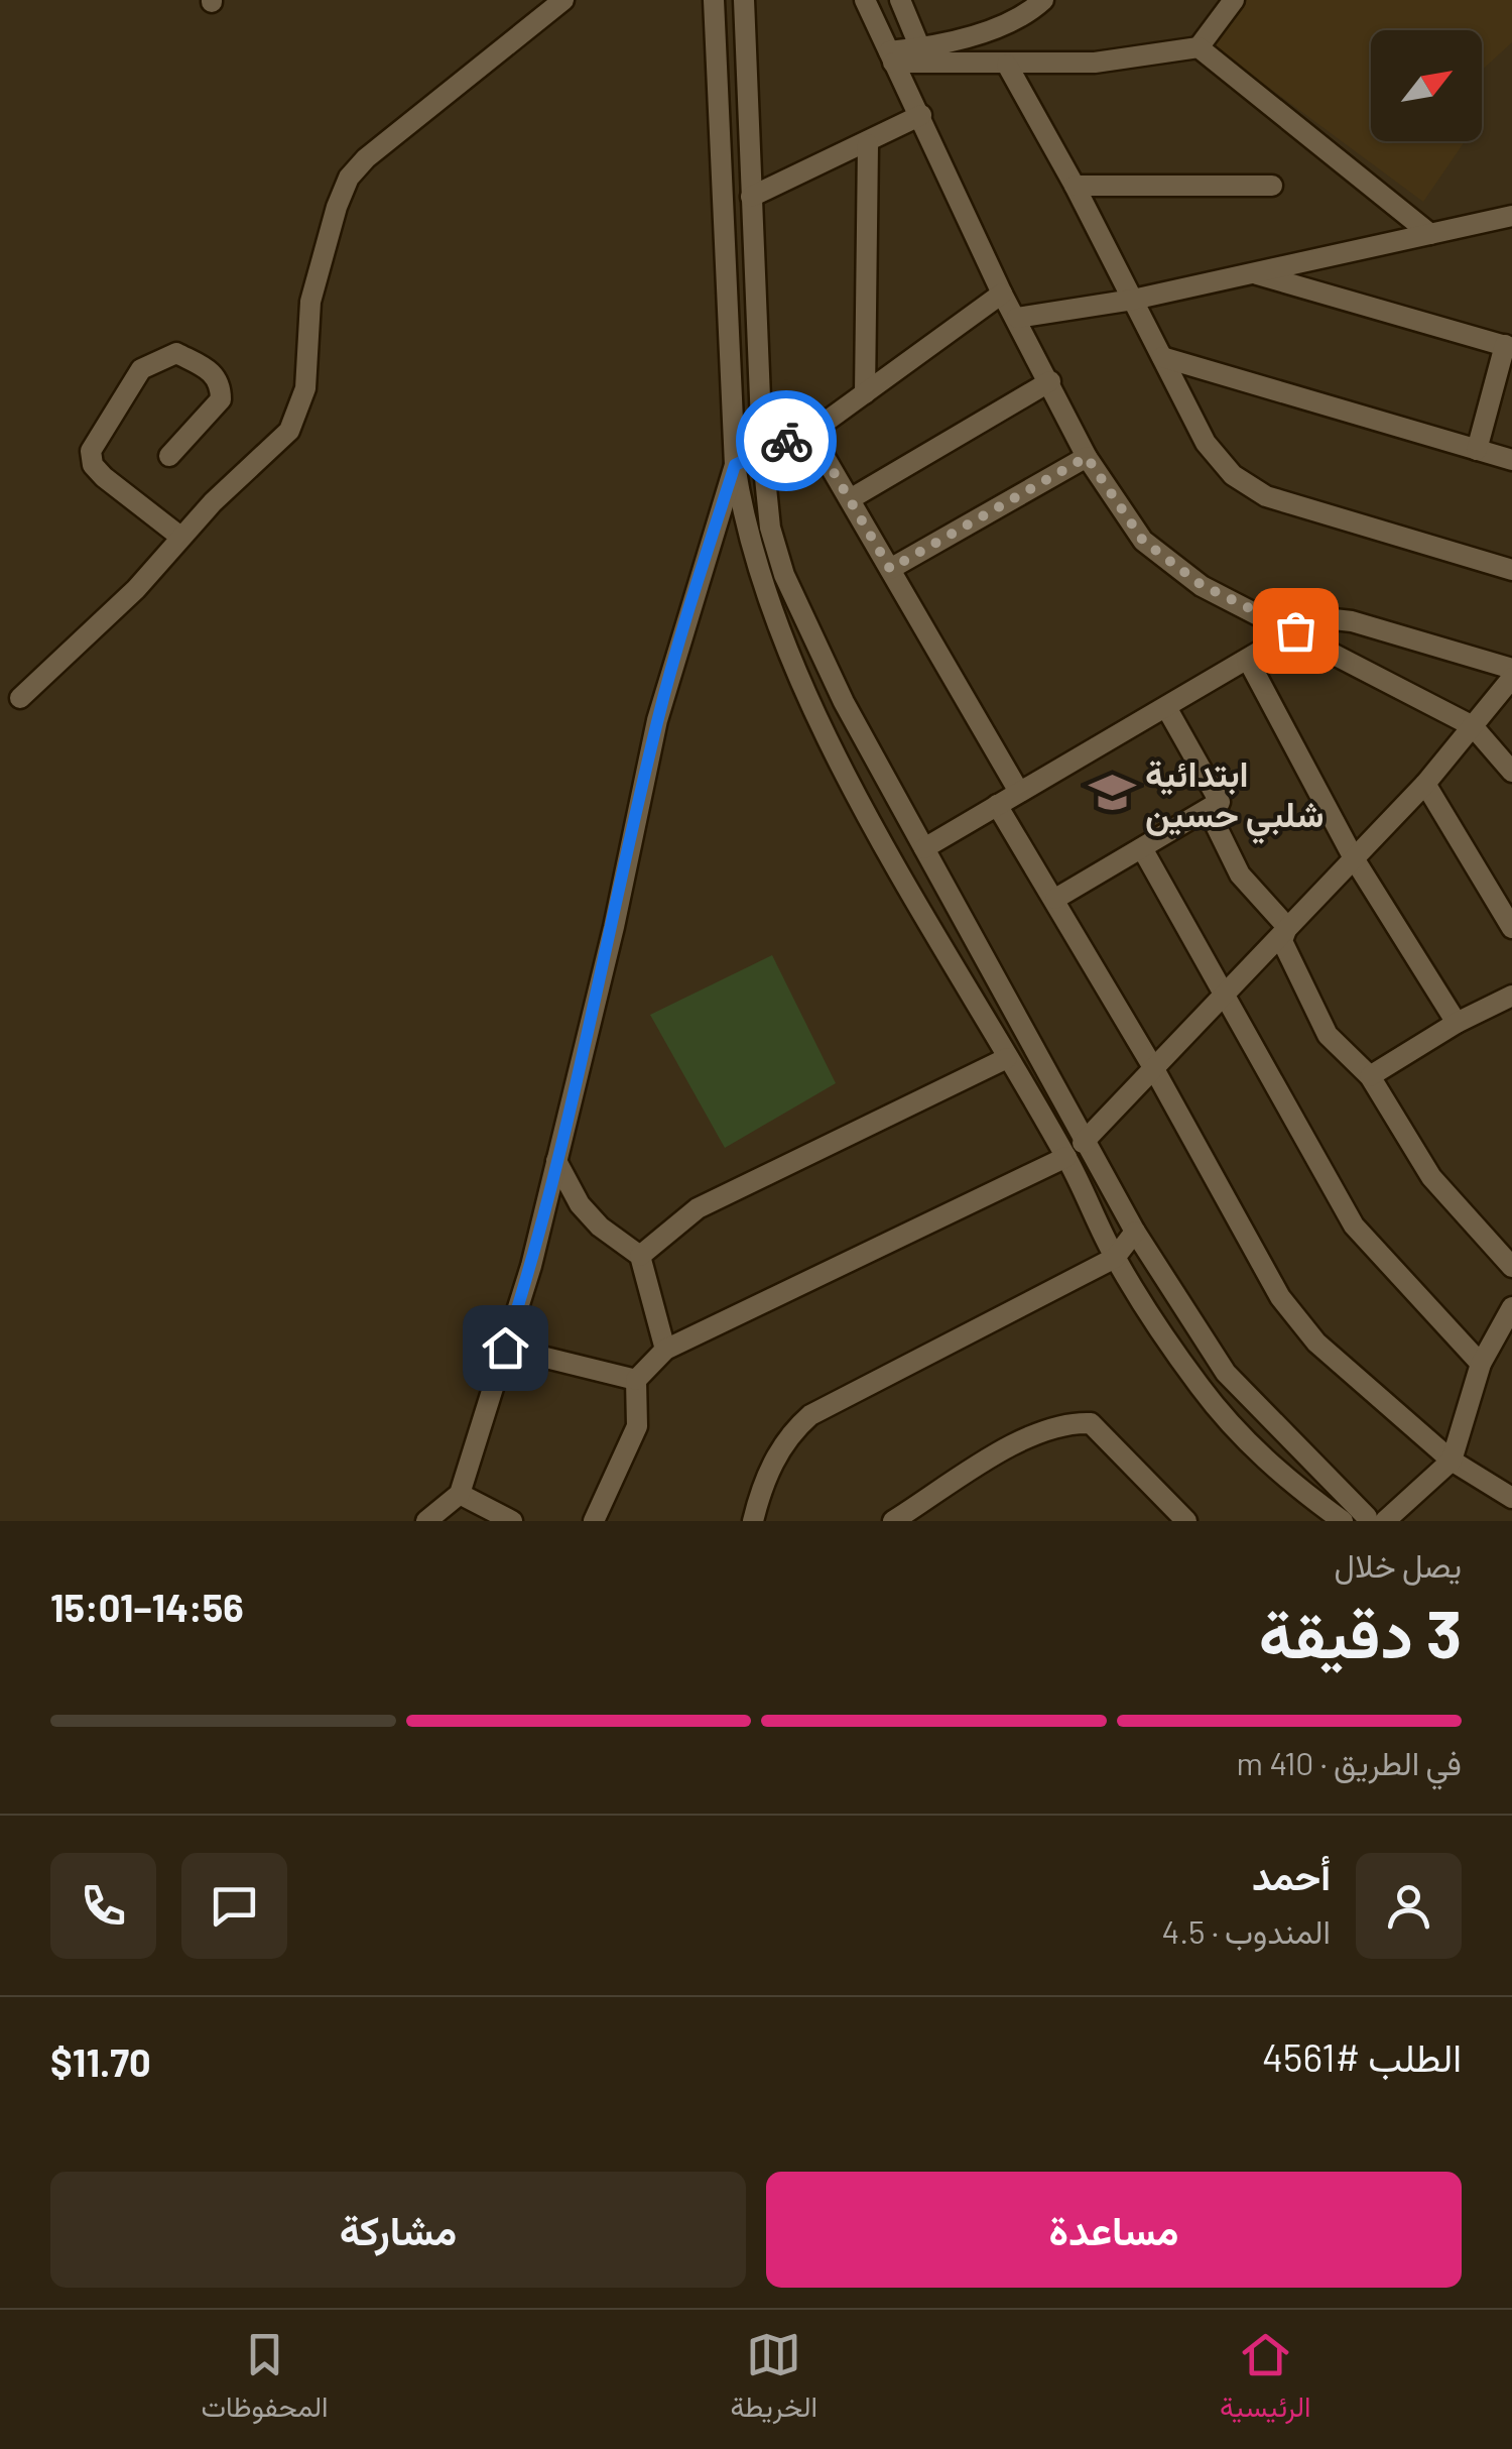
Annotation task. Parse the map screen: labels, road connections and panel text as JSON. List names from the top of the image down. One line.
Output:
{"places":{"school or university":["ابتدائية شلبي حسين"]},"north":"top right","page":{"heading":["3 دقيقة","يصل خلال","14:56–15:01"],"panel":["أحمد","المندوب · 4.5","الطلب #4561","$11.70"],"bar":"في الطريق · 410 m","buttons":["مساعدة","مشاركة"],"tabs":["الرئيسية","الخريطة","المحفوظات"]}}
